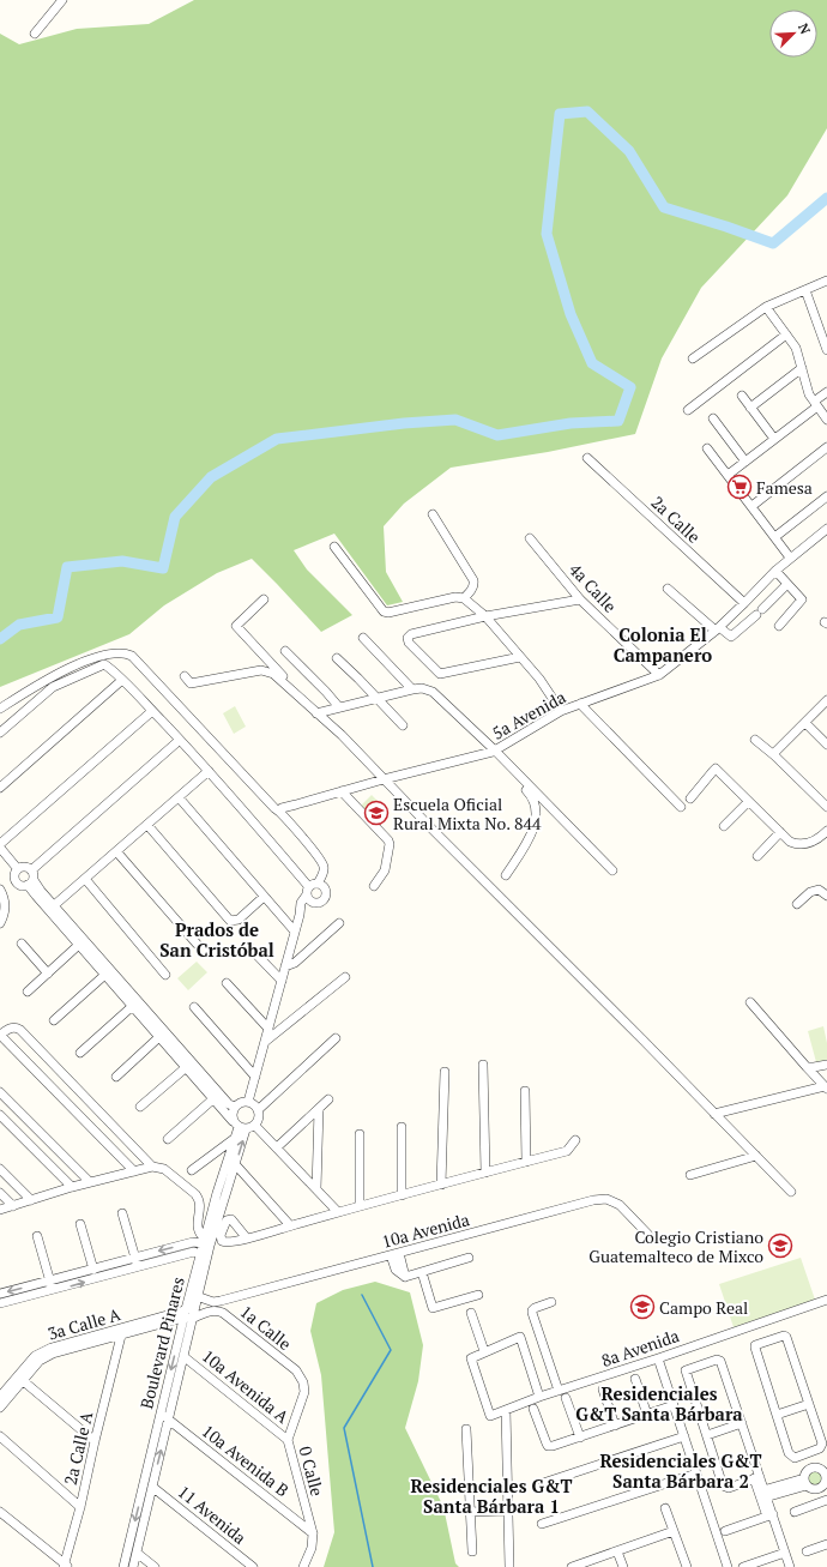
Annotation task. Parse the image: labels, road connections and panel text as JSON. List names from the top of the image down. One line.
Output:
{"streets":{"street":["2a Calle","4a Calle","5a Avenida","10a Avenida","3a Calle A","1a Calle","Boulevard Pinares","8a Avenida","10a Avenida A","2a Calle A","10a Avenida B","0 Calle","11 Avenida"]},"crossings":[["2a Calle","5a Avenida"],["4a Calle","5a Avenida"],["10a Avenida","Boulevard Pinares"],["3a Calle A","1a Calle"],["3a Calle A","Boulevard Pinares"],["3a Calle A","2a Calle A"],["1a Calle","Boulevard Pinares"],["1a Calle","0 Calle"],["Boulevard Pinares","10a Avenida A"],["Boulevard Pinares","10a Avenida B"],["Boulevard Pinares","11 Avenida"],["10a Avenida A","0 Calle"],["10a Avenida B","0 Calle"]],"districts":["Colonia El Campanero","Prados de San Cristóbal","Residenciales G&T Santa Bárbara","Residenciales G&T Santa Bárbara 2","Residenciales G&T Santa Bárbara 1"],"places":{"supermarket":["Famesa"],"school or university":["Escuela Oficial Rural Mixta No. 844","Colegio Cristiano Guatemalteco de Mixco","Campo Real"]},"north":"top right"}
